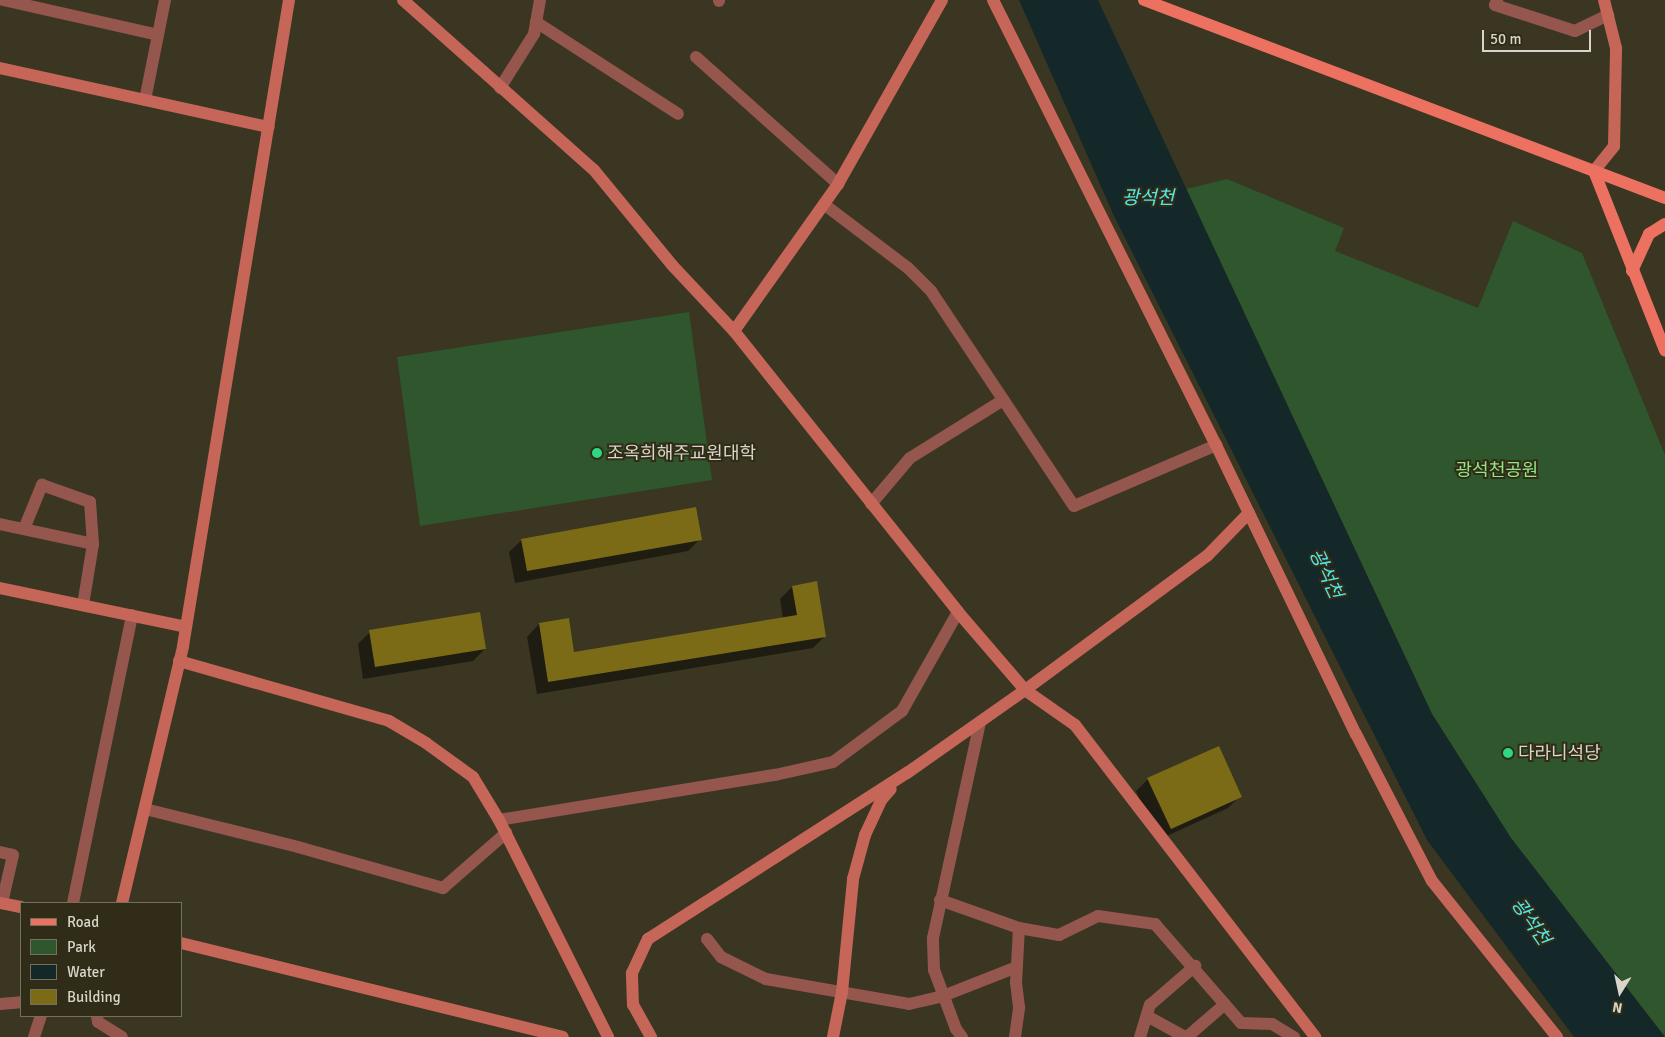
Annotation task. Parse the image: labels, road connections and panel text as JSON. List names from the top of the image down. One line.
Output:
{"water":["광석천"],"parks":["광석천공원"],"places":["조옥희해주교원대학","다라니석당"],"legend":["Road","Park","Water","Building"],"scale_bar":"50 m","north":"bottom"}
